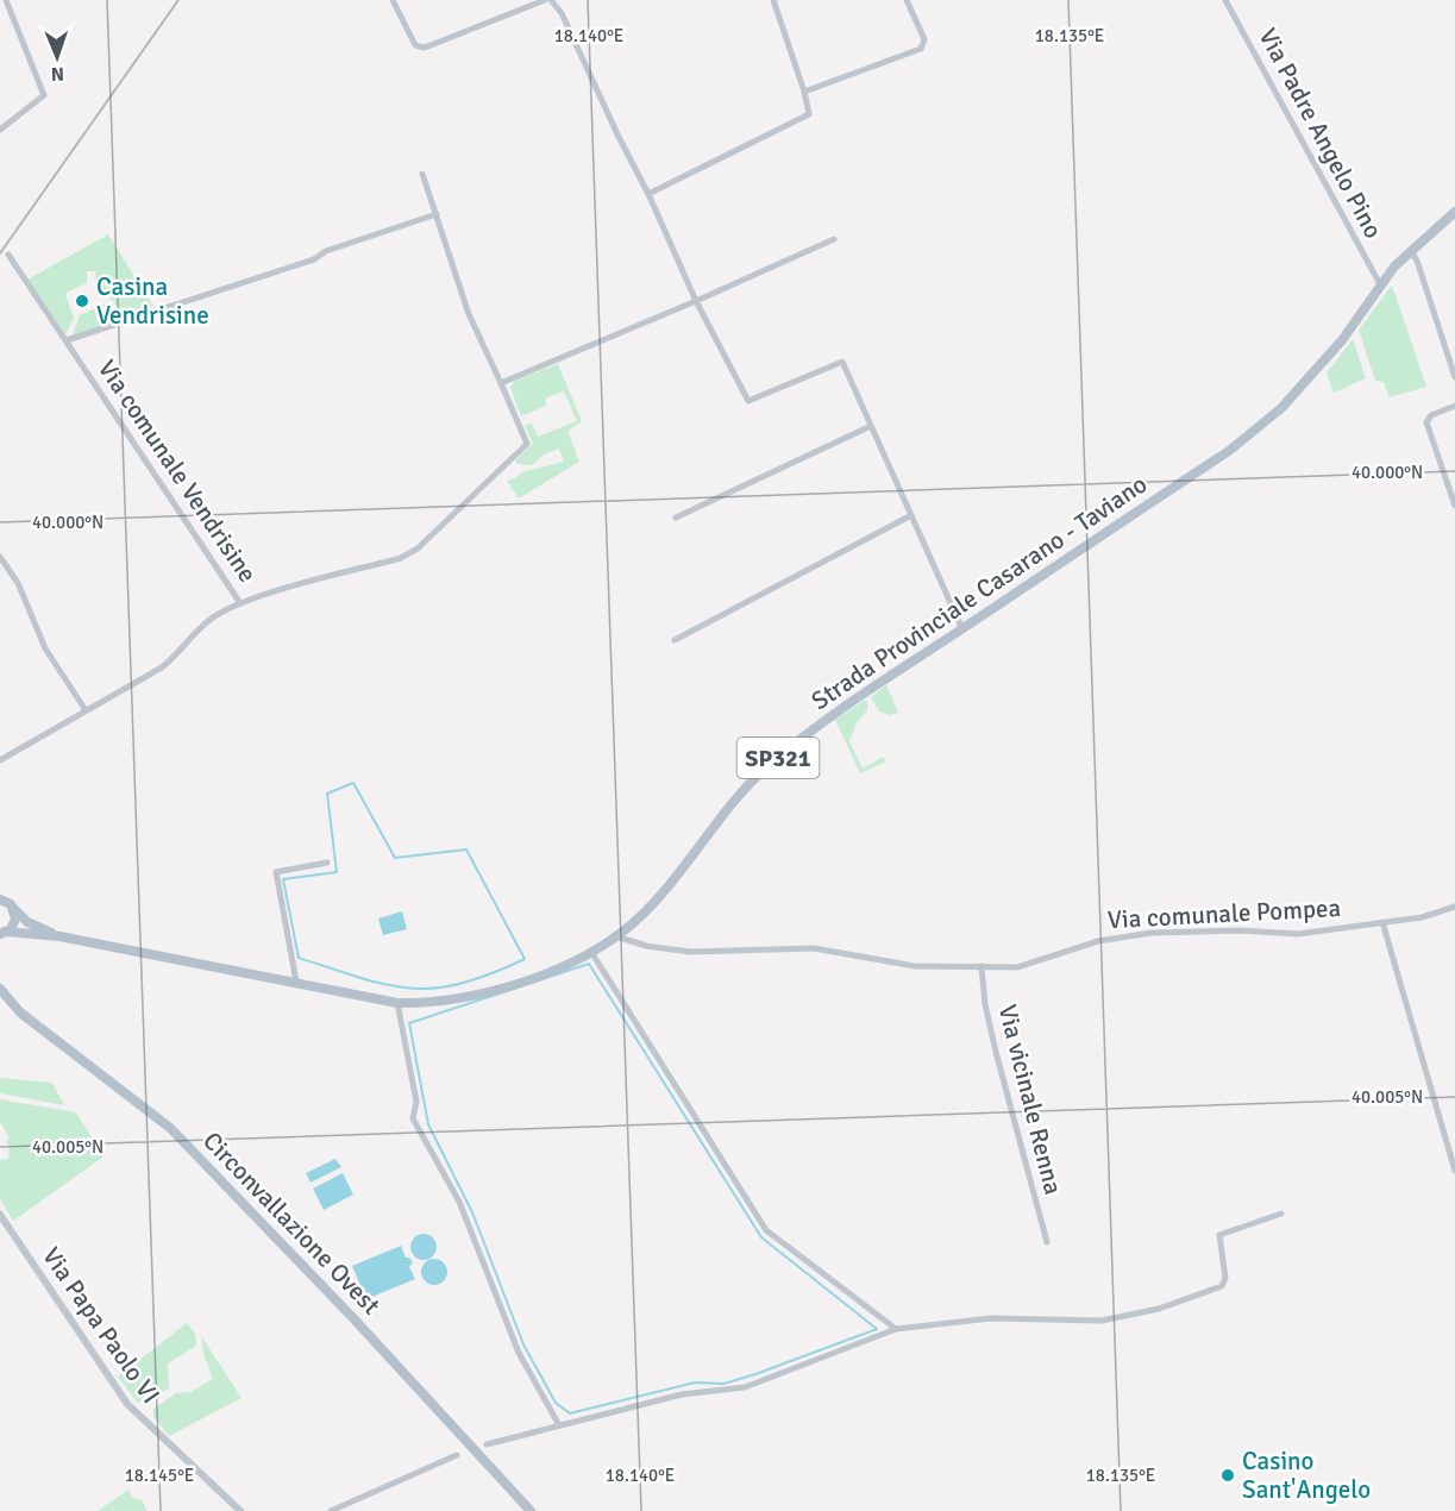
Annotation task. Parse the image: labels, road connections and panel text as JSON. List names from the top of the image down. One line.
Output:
{"streets":{"main road":["Strada Provinciale Casarano - Taviano","SP321","Circonvallazione Ovest"],"street":["Via Padre Angelo Pino","Via comunale Vendrisine","Via comunale Pompea","Via vicinale Renna","Via Papa Paolo VI"]},"crossings":[["Via Padre Angelo Pino","Strada Provinciale Casarano - Taviano"],["Strada Provinciale Casarano - Taviano","Via comunale Pompea"],["Via comunale Pompea","Via vicinale Renna"]],"places":["Casina Vendrisine","Casino Sant'Angelo"],"north":"bottom","coordinates":["18.140°E","18.135°E","40.000°N","40.005°N","18.145°E"]}
